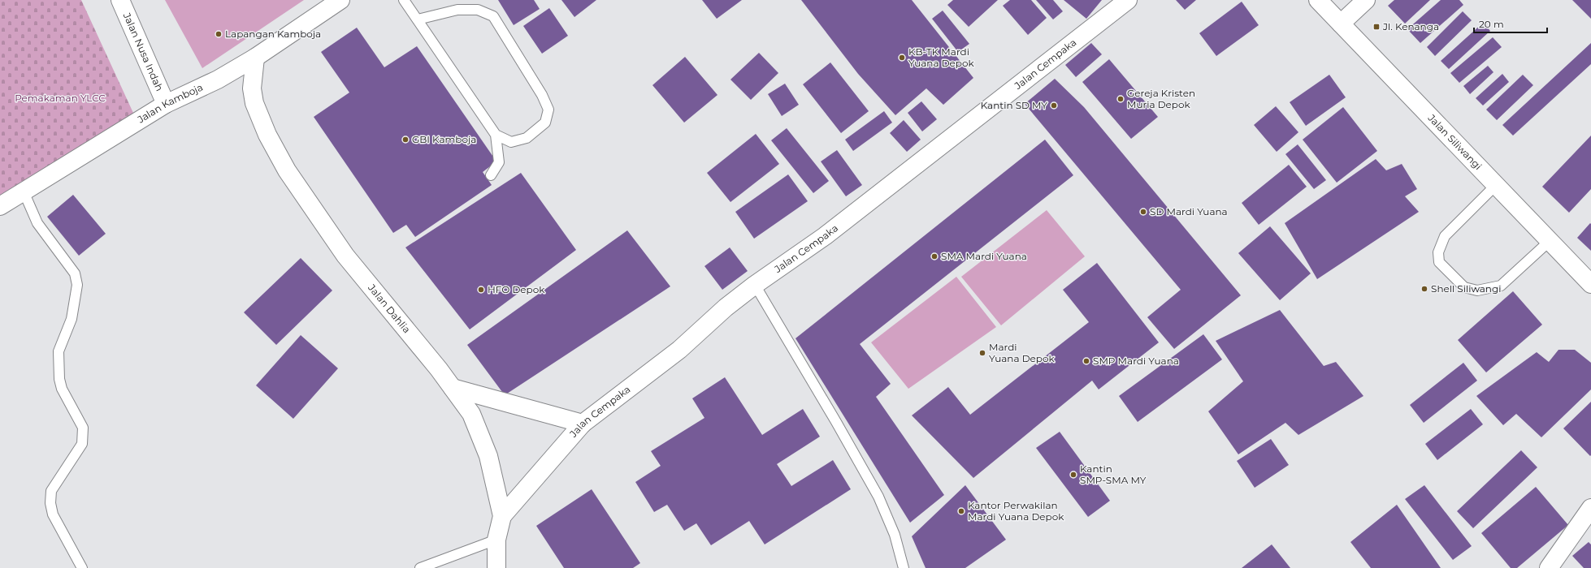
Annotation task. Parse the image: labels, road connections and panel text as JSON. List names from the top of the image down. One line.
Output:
{"streets":{"street":["Jalan Nusa Indah","Jalan Cempaka","Jalan Kamboja","Jalan Siliwangi","Jalan Dahlia"]},"crossings":[["Jalan Nusa Indah","Jalan Kamboja"],["Jalan Cempaka","Jalan Dahlia"],["Jalan Kamboja","Jalan Dahlia"]],"parks":["Pemakaman YLCC"],"places":{"transit":["Jl. Kenanga"],"other":["Lapangan Kamboja","KB-TK Mardi Yuana Depok","Gereja Kristen Muria Depok","Kantin SD MY","GBI Kamboja","SD Mardi Yuana","SMA Mardi Yuana","Shell Siliwangi","HFO Depok","Mardi Yuana Depok","SMP Mardi Yuana","Kantin SMP-SMA MY","Kantor Perwakilan Mardi Yuana Depok"]},"scale_bar":"20 m"}
